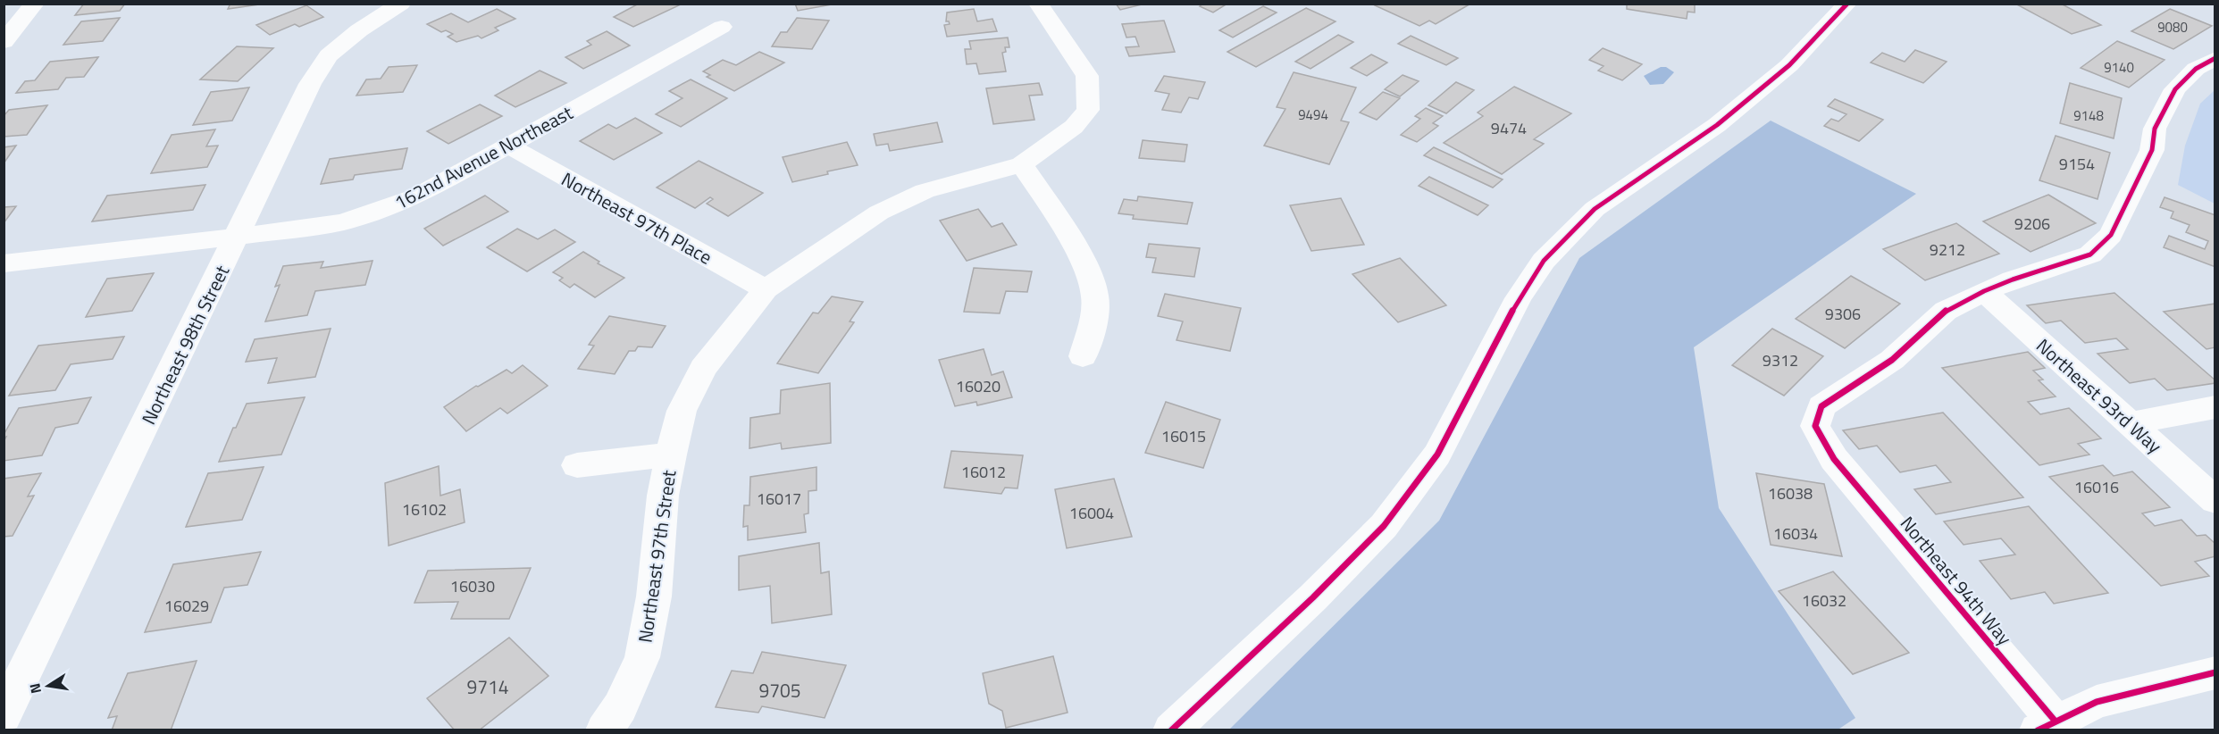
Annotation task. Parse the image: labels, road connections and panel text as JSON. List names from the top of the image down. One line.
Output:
{"streets":{"street":["162nd Avenue Northeast","Northeast 97th Place","Northeast 98th Street","Northeast 93rd Way","Northeast 97th Street","Northeast 94th Way"]},"crossings":[["162nd Avenue Northeast","Northeast 97th Place"],["162nd Avenue Northeast","Northeast 98th Street"],["Northeast 97th Place","Northeast 97th Street"],["Northeast 93rd Way","Northeast 94th Way"]],"house_numbers":["9080","9140","9494","9148","9474","9154","9206","9212","9306","9312","16020","16015","16012","16016","16038","16017","16102","16004","16034","16030","16032","16029","9714","9705"],"north":"left"}
